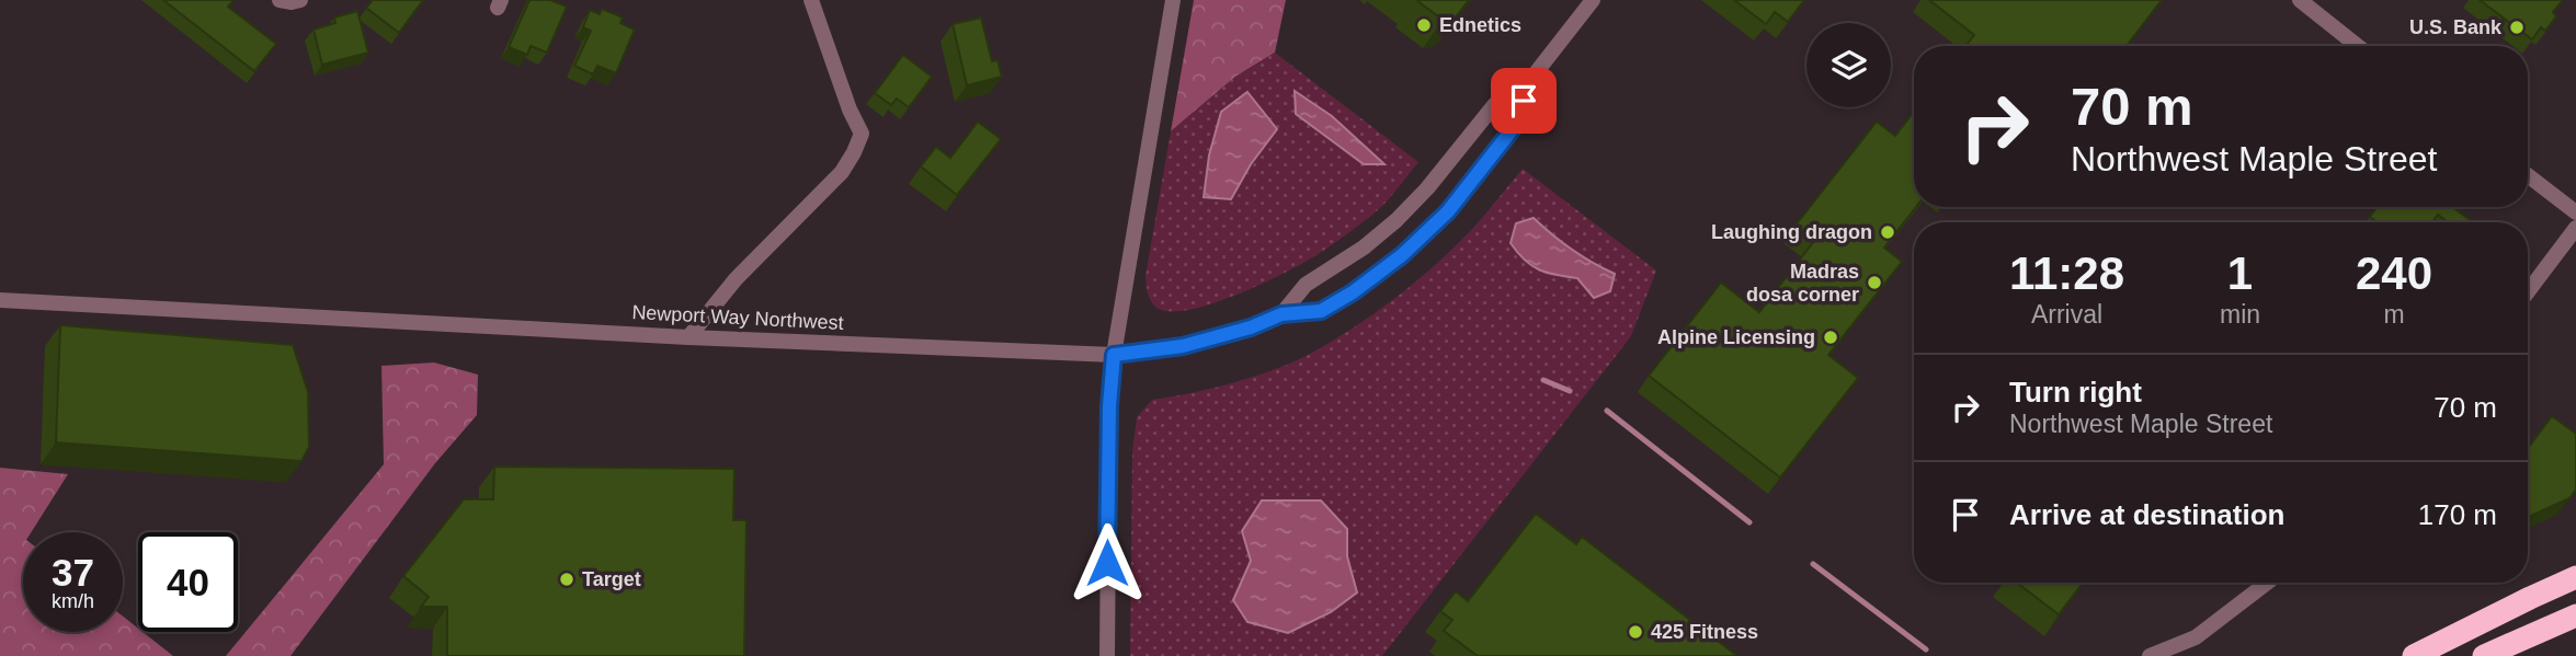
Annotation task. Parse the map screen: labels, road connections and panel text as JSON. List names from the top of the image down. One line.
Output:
{"streets":{"street":["Newport Way Northwest"]},"places":["Ednetics","U.S. Bank","Laughing dragon","Madras dosa corner","Alpine Licensing","Target","425 Fitness"],"page":{"turn":["70 m","Northwest Maple Street"],"eta":["11:28","Arrival","1","min","240","m"],"list":[{"name":"Turn right","note":"Northwest Maple Street","value":"70 m"},{"name":"Arrive at destination","value":"170 m"}],"speed":"37 km/h","limit":"40"}}
